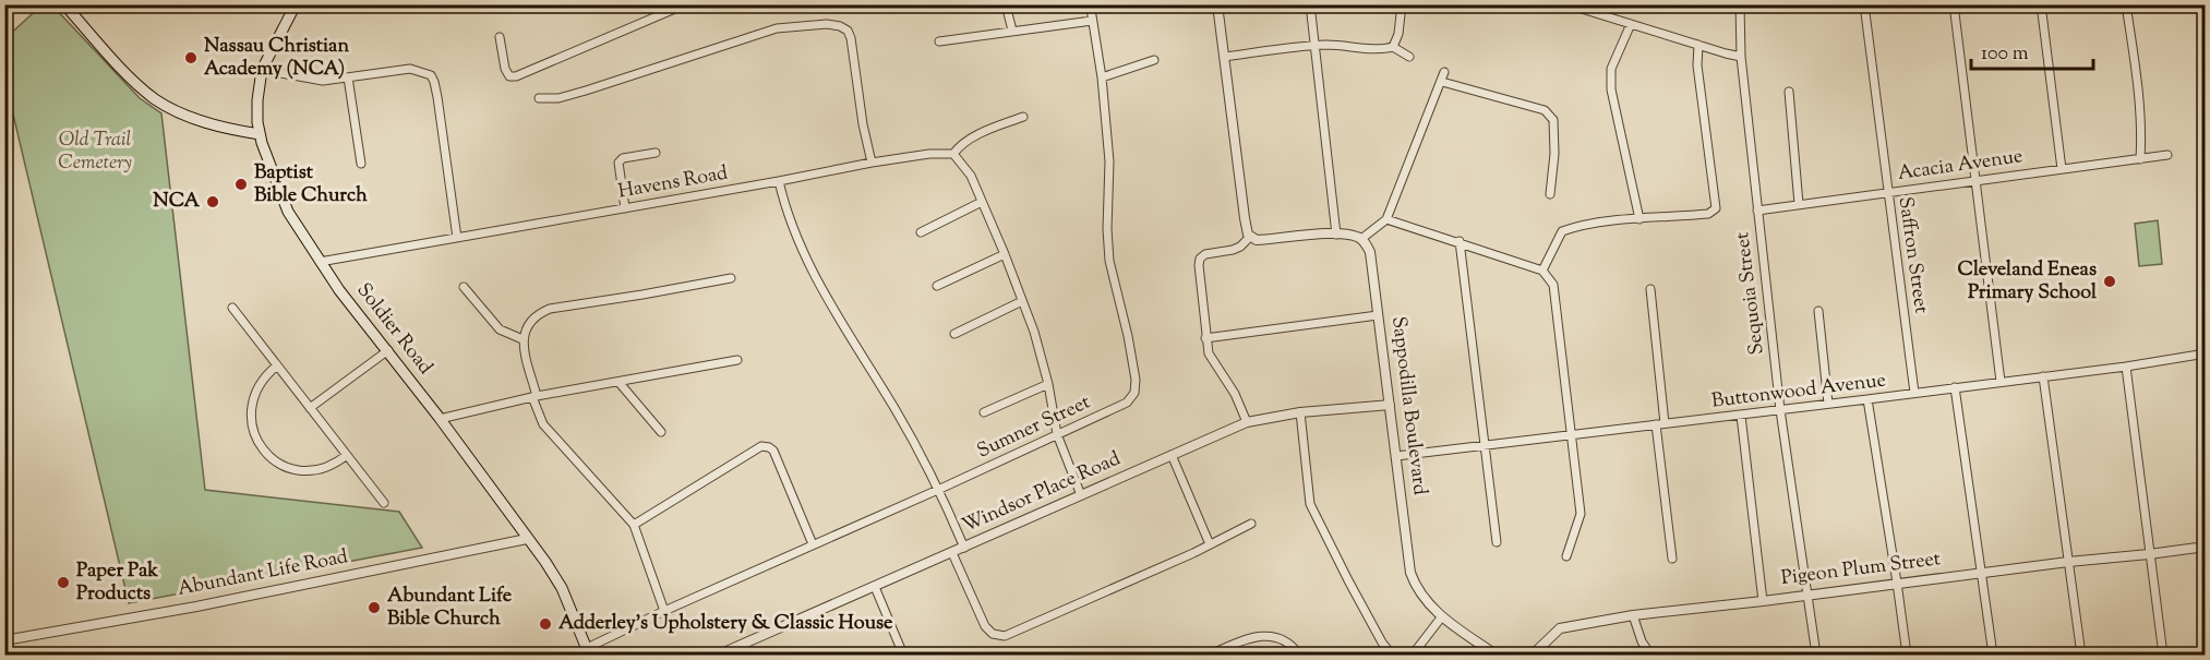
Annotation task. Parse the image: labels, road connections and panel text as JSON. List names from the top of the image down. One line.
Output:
{"streets":{"main road":["Soldier Road"],"street":["Acacia Avenue","Havens Road","Saffron Street","Sequoia Street","Buttonwood Avenue","Sappodilla Boulevard","Sumner Street","Windsor Place Road","Pigeon Plum Street","Abundant Life Road"]},"crossings":[["Acacia Avenue","Saffron Street"],["Acacia Avenue","Sequoia Street"],["Havens Road","Soldier Road"],["Saffron Street","Buttonwood Avenue"],["Sequoia Street","Buttonwood Avenue"],["Sequoia Street","Pigeon Plum Street"],["Soldier Road","Sumner Street"],["Soldier Road","Abundant Life Road"],["Buttonwood Avenue","Sappodilla Boulevard"],["Sappodilla Boulevard","Windsor Place Road"]],"parks":["Old Trail Cemetery"],"places":["Nassau Christian Academy (NCA)","Baptist Bible Church","NCA","Cleveland Eneas Primary School","Paper Pak Products","Abundant Life Bible Church","Adderley's Upholstery & Classic House"],"scale_bar":"100 m"}
